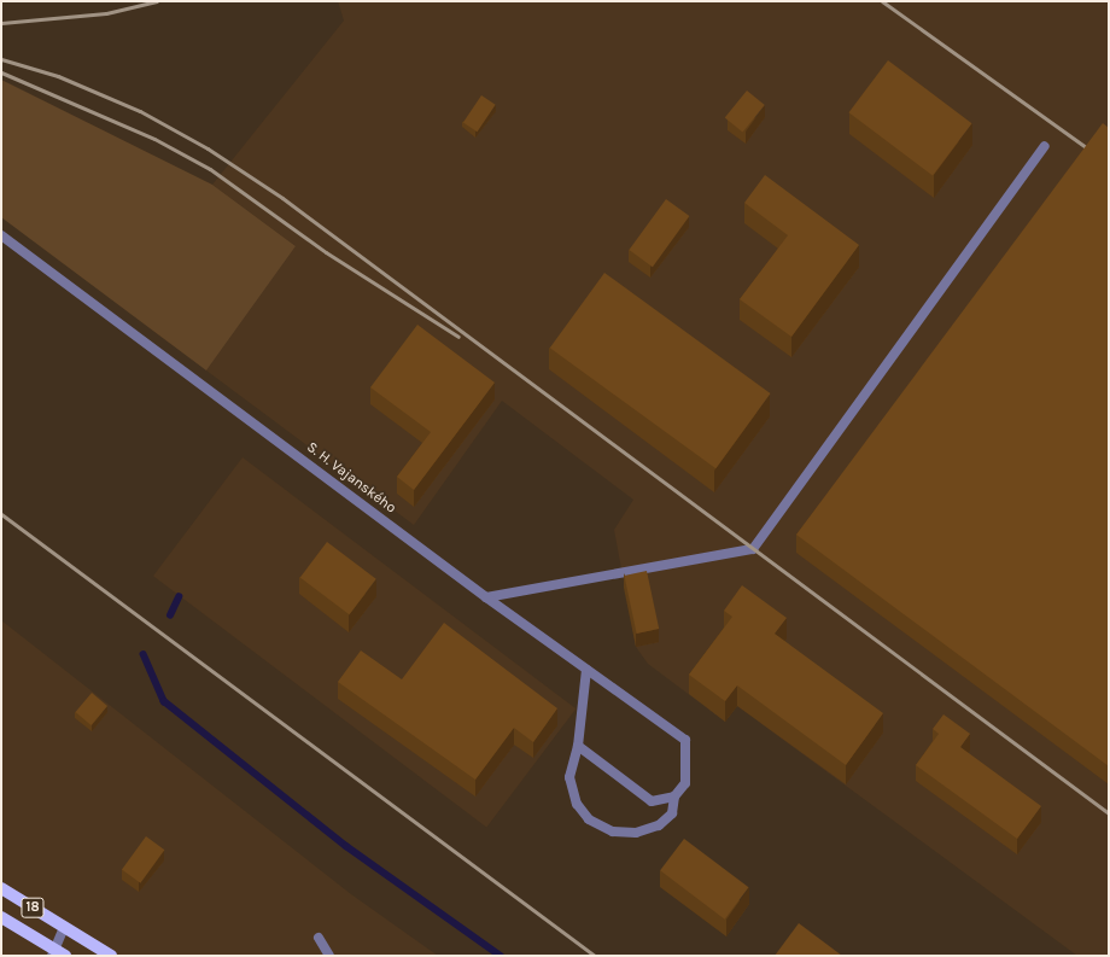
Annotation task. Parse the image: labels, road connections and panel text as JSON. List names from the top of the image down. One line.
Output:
{"streets":{"main road":["18"],"street":["S. H. Vajanského"]}}
